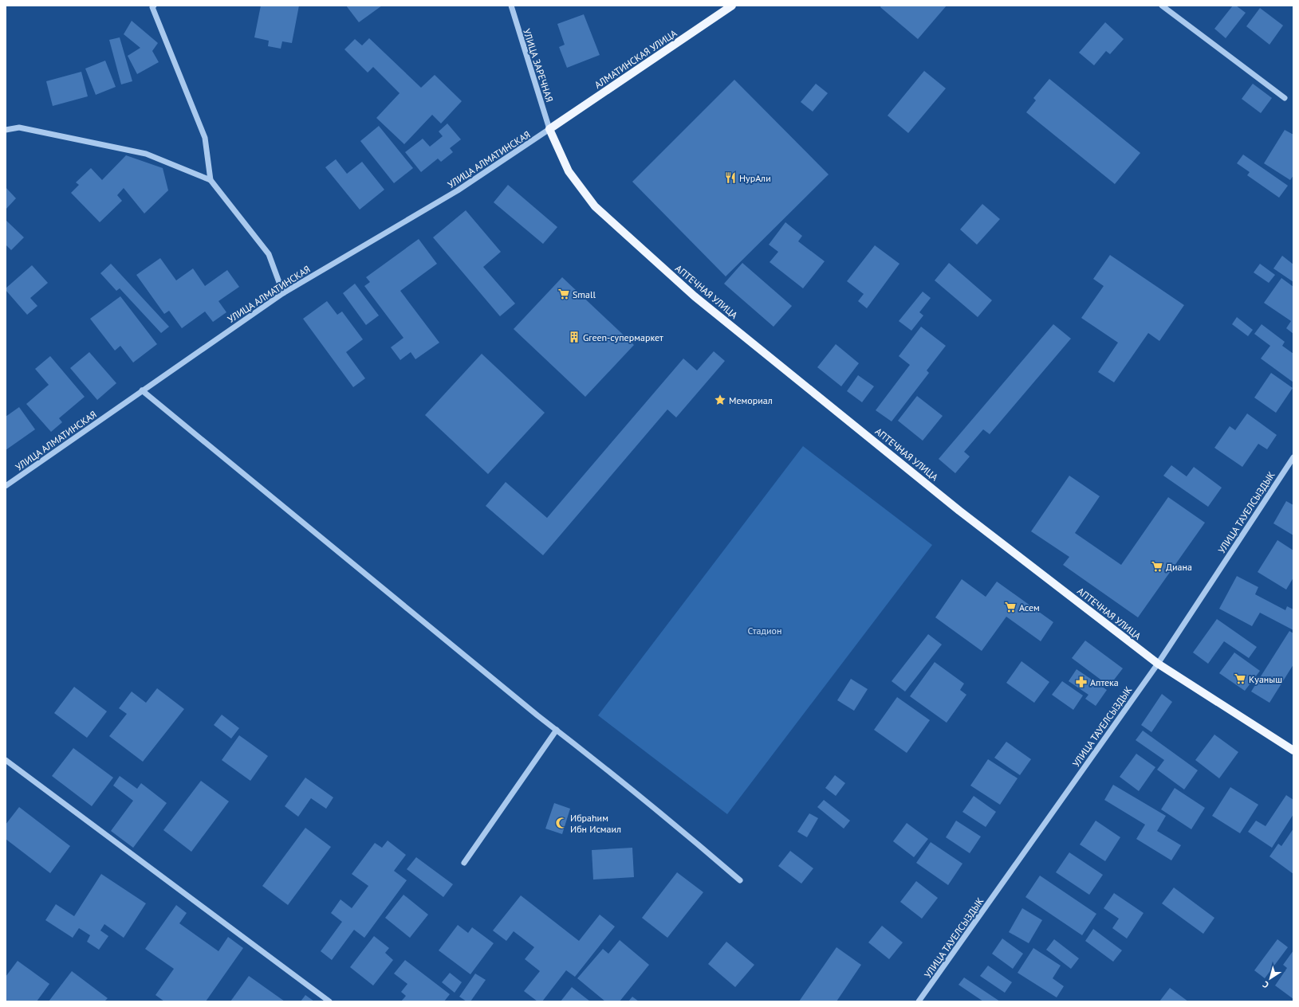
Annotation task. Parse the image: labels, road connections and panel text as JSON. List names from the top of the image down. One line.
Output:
{"streets":{"main road":["АЛМАТИНСКАЯ УЛИЦА","АПТЕЧНАЯ УЛИЦА"],"street":["УЛИЦА ЗАРЕЧНАЯ","УЛИЦА АЛМАТИНСКАЯ","УЛИЦА ТАУЕЛСЫЗДЫК"]},"crossings":[["АЛМАТИНСКАЯ УЛИЦА","УЛИЦА ЗАРЕЧНАЯ"],["АЛМАТИНСКАЯ УЛИЦА","УЛИЦА АЛМАТИНСКАЯ"],["АЛМАТИНСКАЯ УЛИЦА","АПТЕЧНАЯ УЛИЦА"],["УЛИЦА ЗАРЕЧНАЯ","УЛИЦА АЛМАТИНСКАЯ"],["УЛИЦА ЗАРЕЧНАЯ","АПТЕЧНАЯ УЛИЦА"],["УЛИЦА АЛМАТИНСКАЯ","АПТЕЧНАЯ УЛИЦА"],["АПТЕЧНАЯ УЛИЦА","УЛИЦА ТАУЕЛСЫЗДЫК"]],"parks":["Стадион"],"places":{"restaurant":["НурАли"],"supermarket":["Small","Диана","Асем","Куаныш"],"building":["Green-супермаркет"],"place":["Мемориал"],"pharmacy":["Аптека"],"mosque":["Ибраһим Ибн Исмаил"]},"north":"bottom left"}
